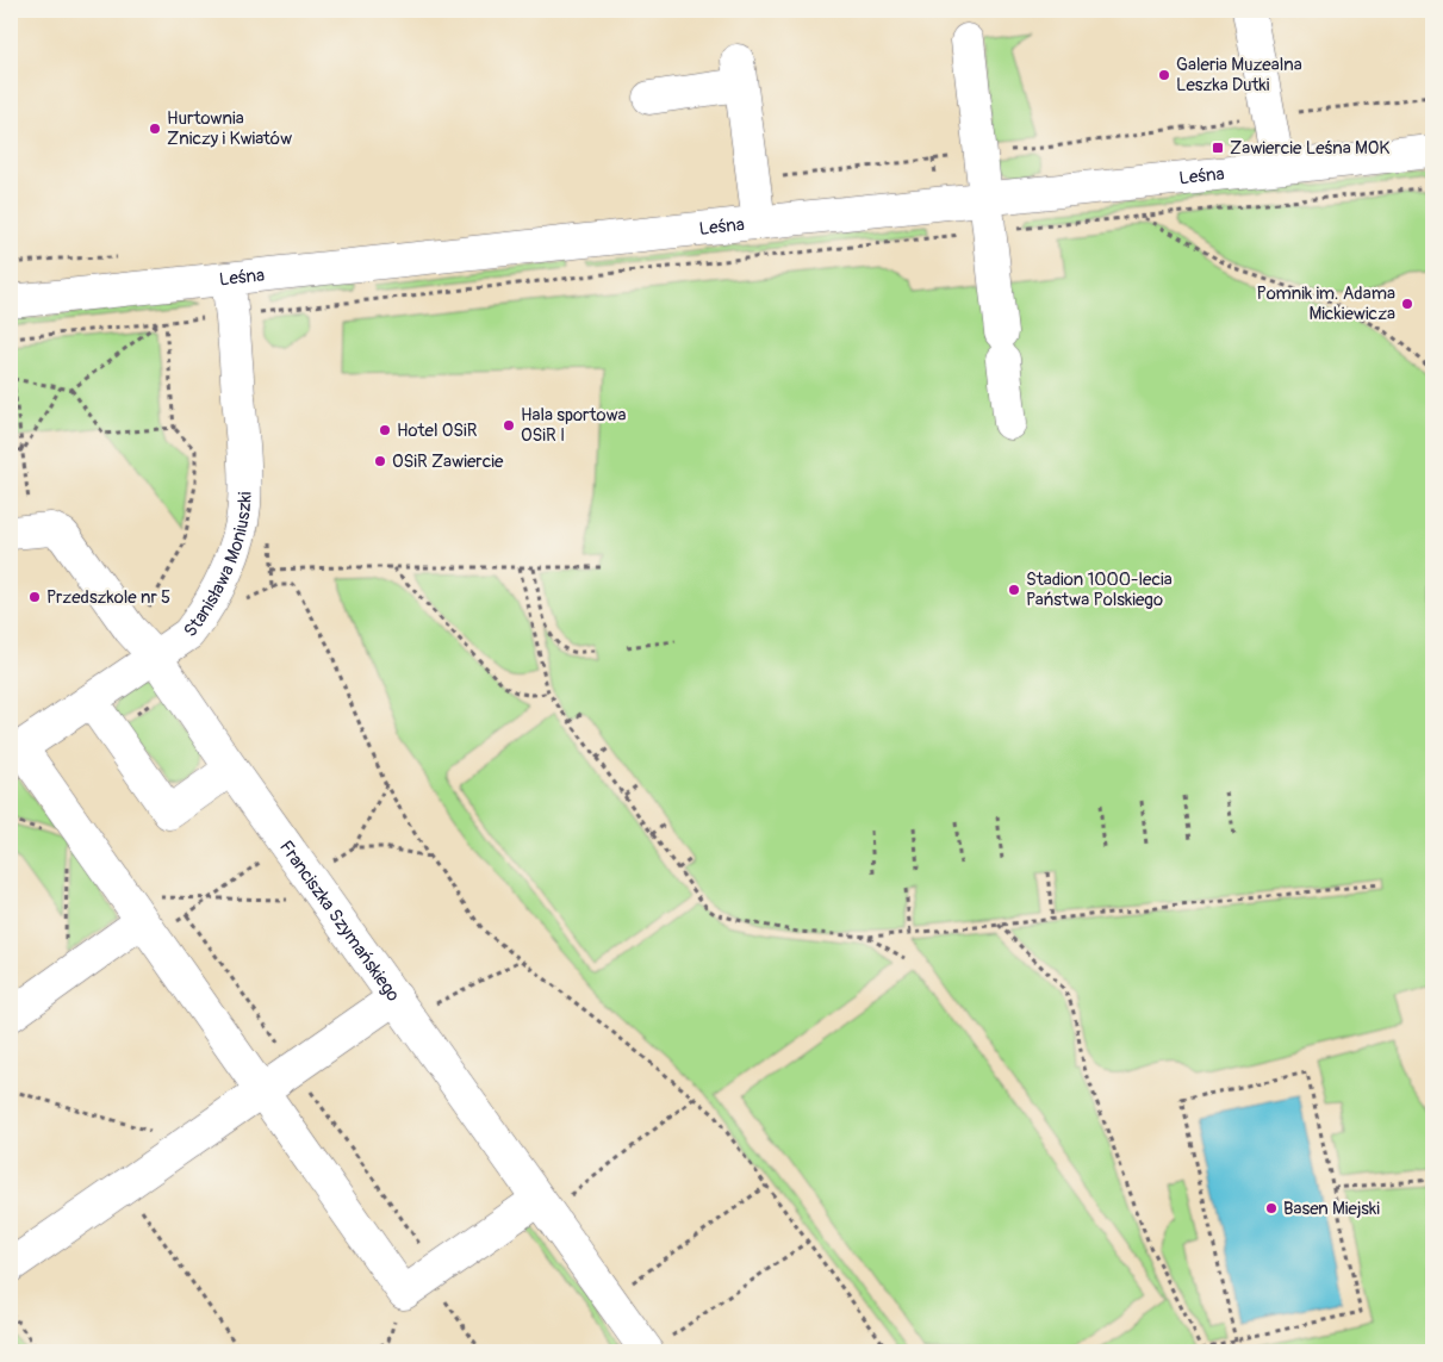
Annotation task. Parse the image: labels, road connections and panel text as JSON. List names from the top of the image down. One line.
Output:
{"streets":{"street":["Leśna","Stanisława Moniuszki","Franciszka Szymańskiego"]},"crossings":[["Leśna","Stanisława Moniuszki"],["Stanisława Moniuszki","Franciszka Szymańskiego"]],"places":{"other":["Galeria Muzealna Leszka Dutki","Hurtownia Zniczy i Kwiatów","Pomnik im. Adama Mickiewicza","Hala sportowa OSiR I","Hotel OSiR","OSiR Zawiercie","Stadion 1000-lecia Państwa Polskiego","Przedszkole nr 5","Basen Miejski"],"transit":["Zawiercie Leśna MOK"]}}
